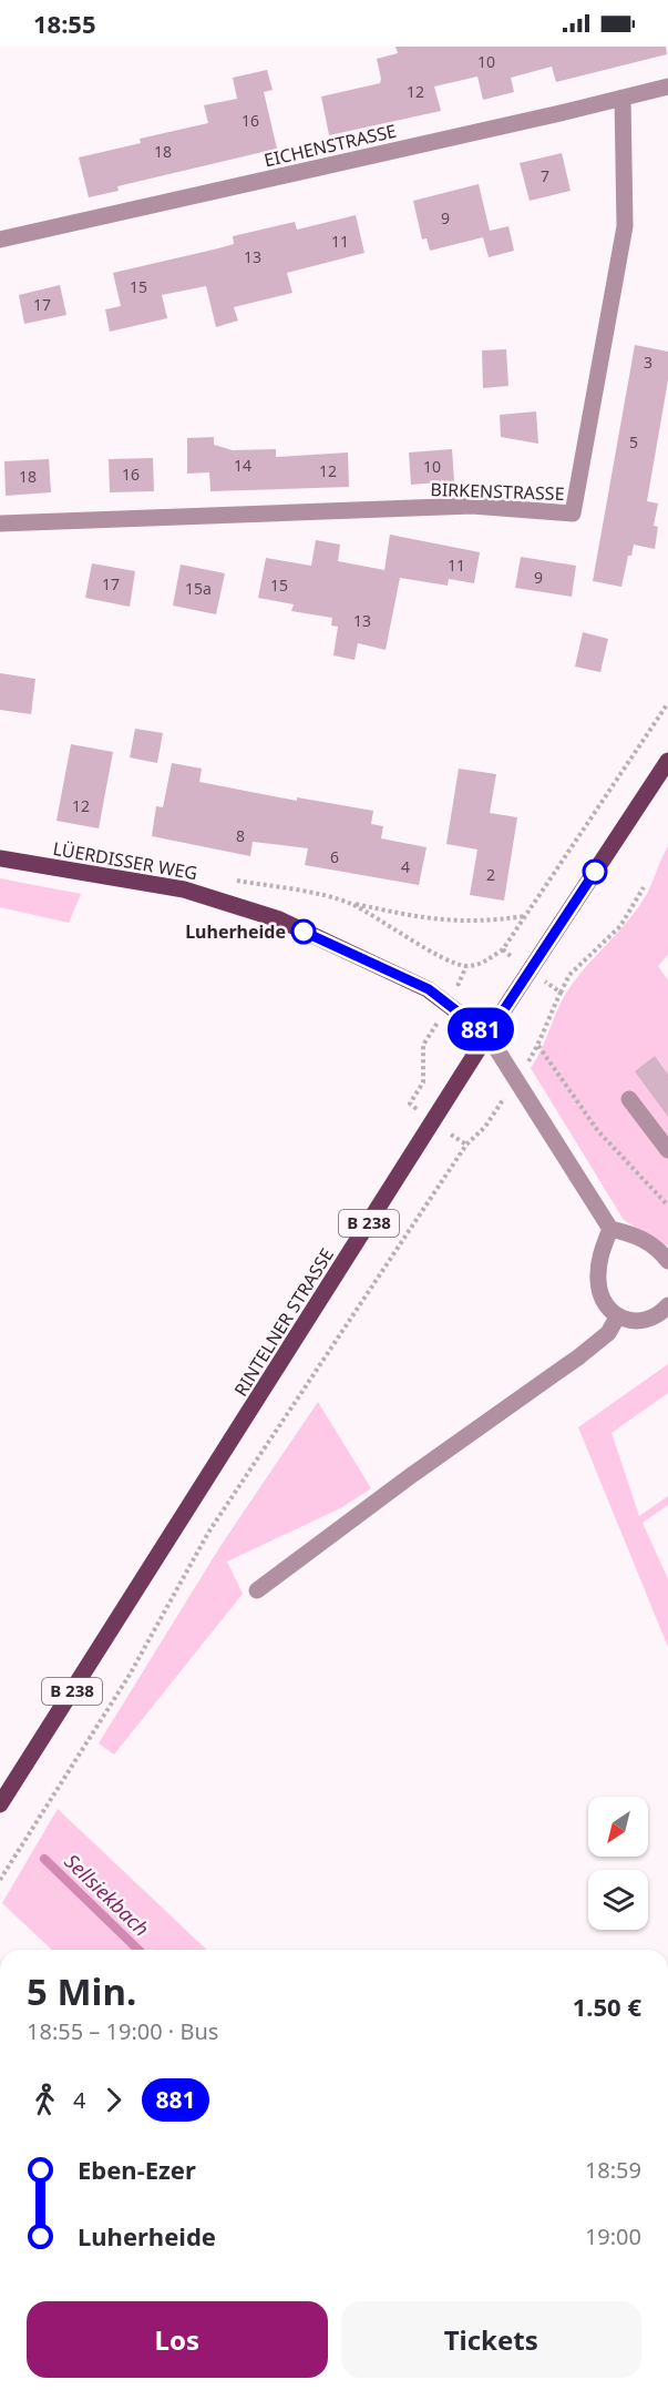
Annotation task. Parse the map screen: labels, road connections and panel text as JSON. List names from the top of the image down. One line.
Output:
{"streets":{"main road":["LÜERDISSER WEG","B 238","RINTELNER STRASSE"],"street":["EICHENSTRASSE","BIRKENSTRASSE"]},"crossings":[["EICHENSTRASSE","BIRKENSTRASSE"],["LÜERDISSER WEG","RINTELNER STRASSE"]],"water":["Sellsiekbach"],"places":["Luherheide"],"lines":["bus line 881"],"house_numbers":["10","12","16","18","7","9","11","13","15","17","3","5","14","10","12","16","18","11","9","17","15","15a","13","12","8","6","4","2"],"north":"bottom left","page":{"status":"18:55","on_map":"881","heading":["5 Min.","18:55 – 19:00 · Bus","1.50 €"],"legs":["4","881"],"list":[{"name":"Eben-Ezer","value":"18:59"},{"name":"Luherheide","value":"19:00"}],"buttons":["Los","Tickets"]}}
